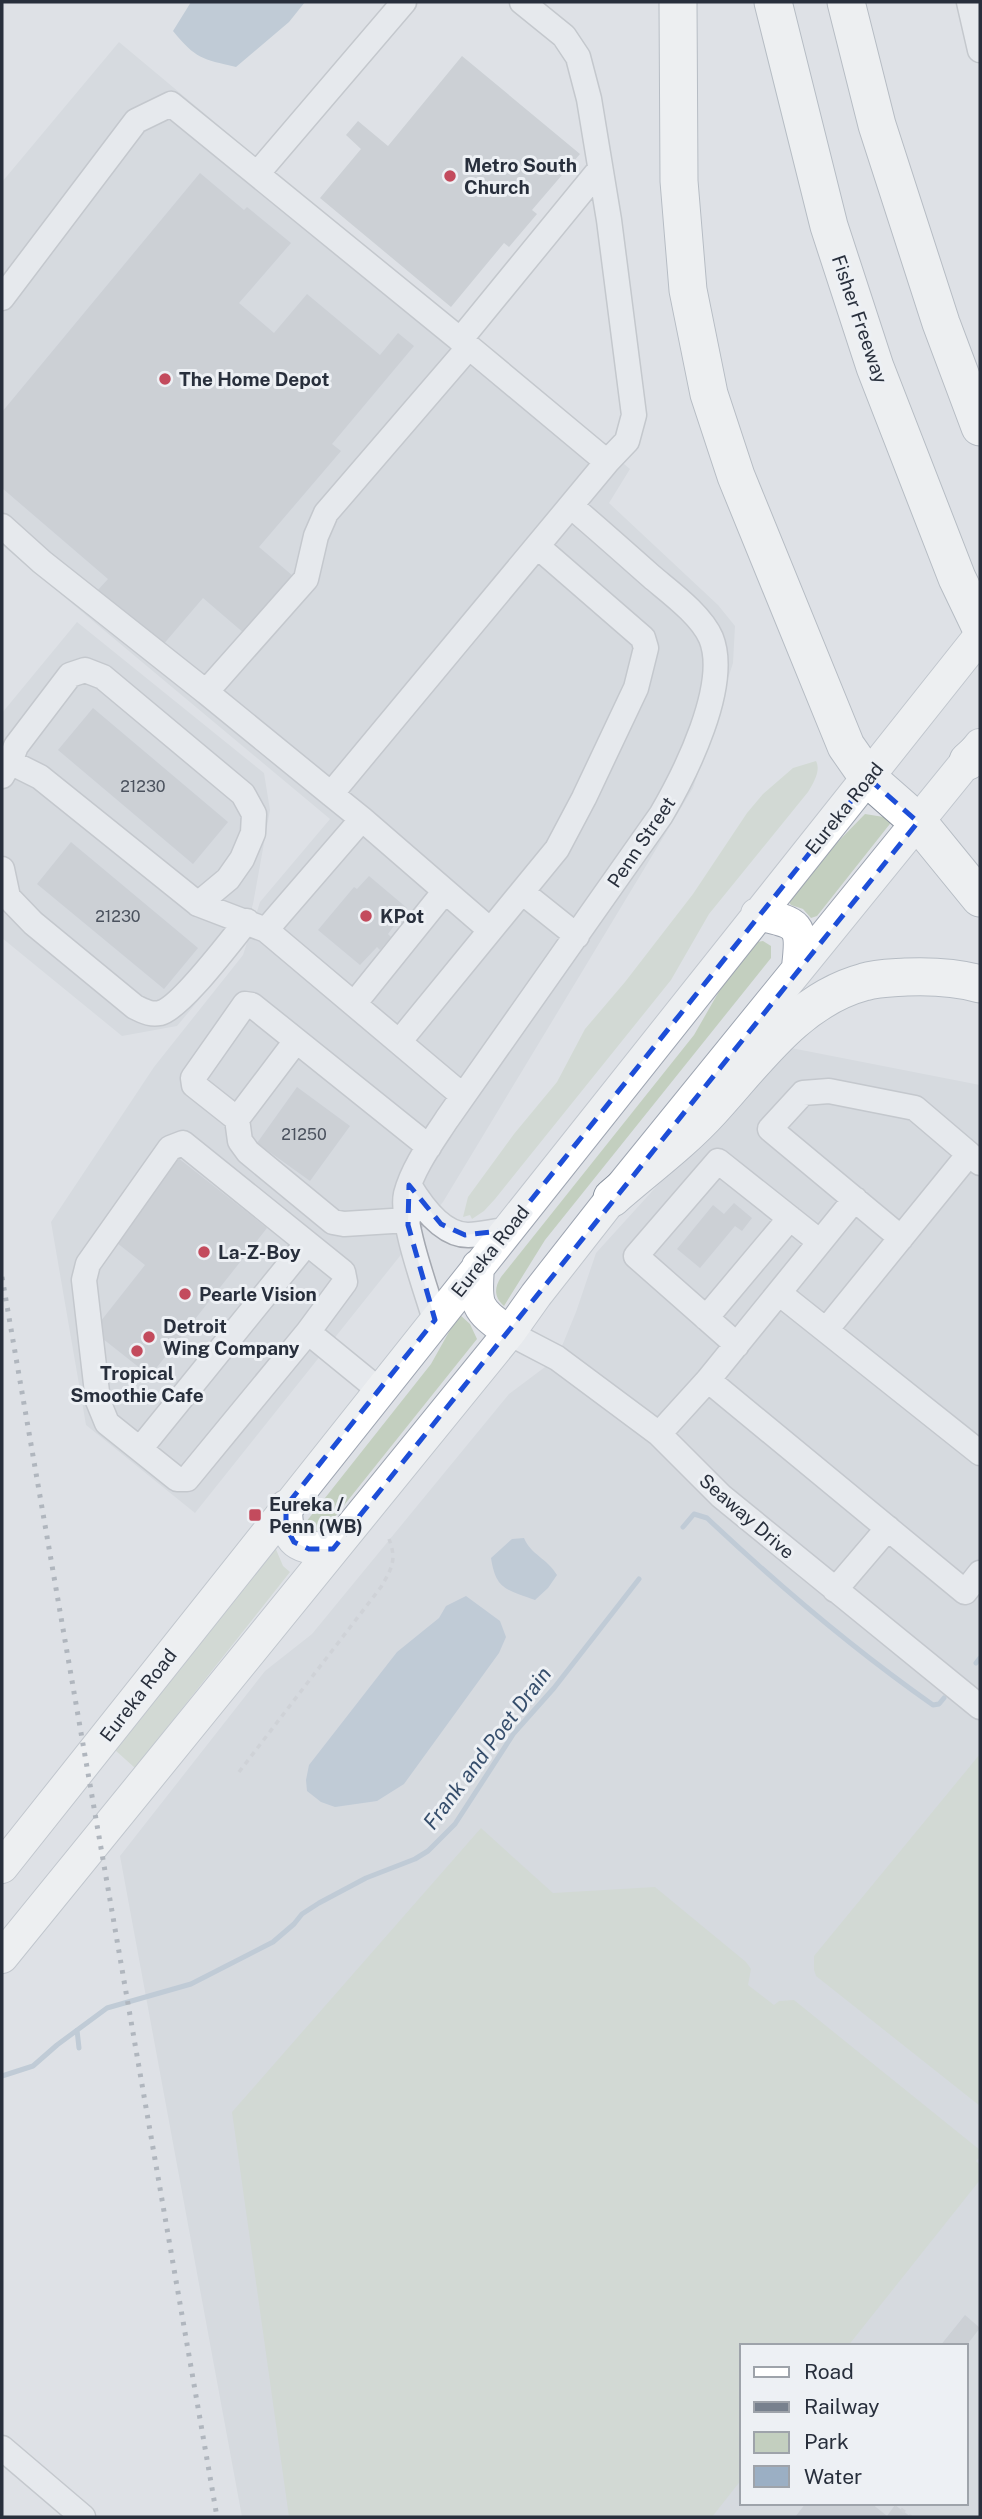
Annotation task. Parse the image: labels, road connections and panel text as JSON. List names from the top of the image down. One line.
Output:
{"streets":{"highway":["Fisher Freeway"],"main road":["Eureka Road"],"street":["Penn Street","Seaway Drive"]},"crossings":[["Eureka Road","Penn Street"]],"water":["Frank and Poet Drain"],"places":{"other":["Metro South Church","The Home Depot","KPot","La-Z-Boy","Pearle Vision","Detroit Wing Company","Tropical Smoothie Cafe"],"transit":["Eureka / Penn (WB)"]},"house_numbers":["21230","21230","21250"],"legend":["Road","Railway","Park","Water"]}
